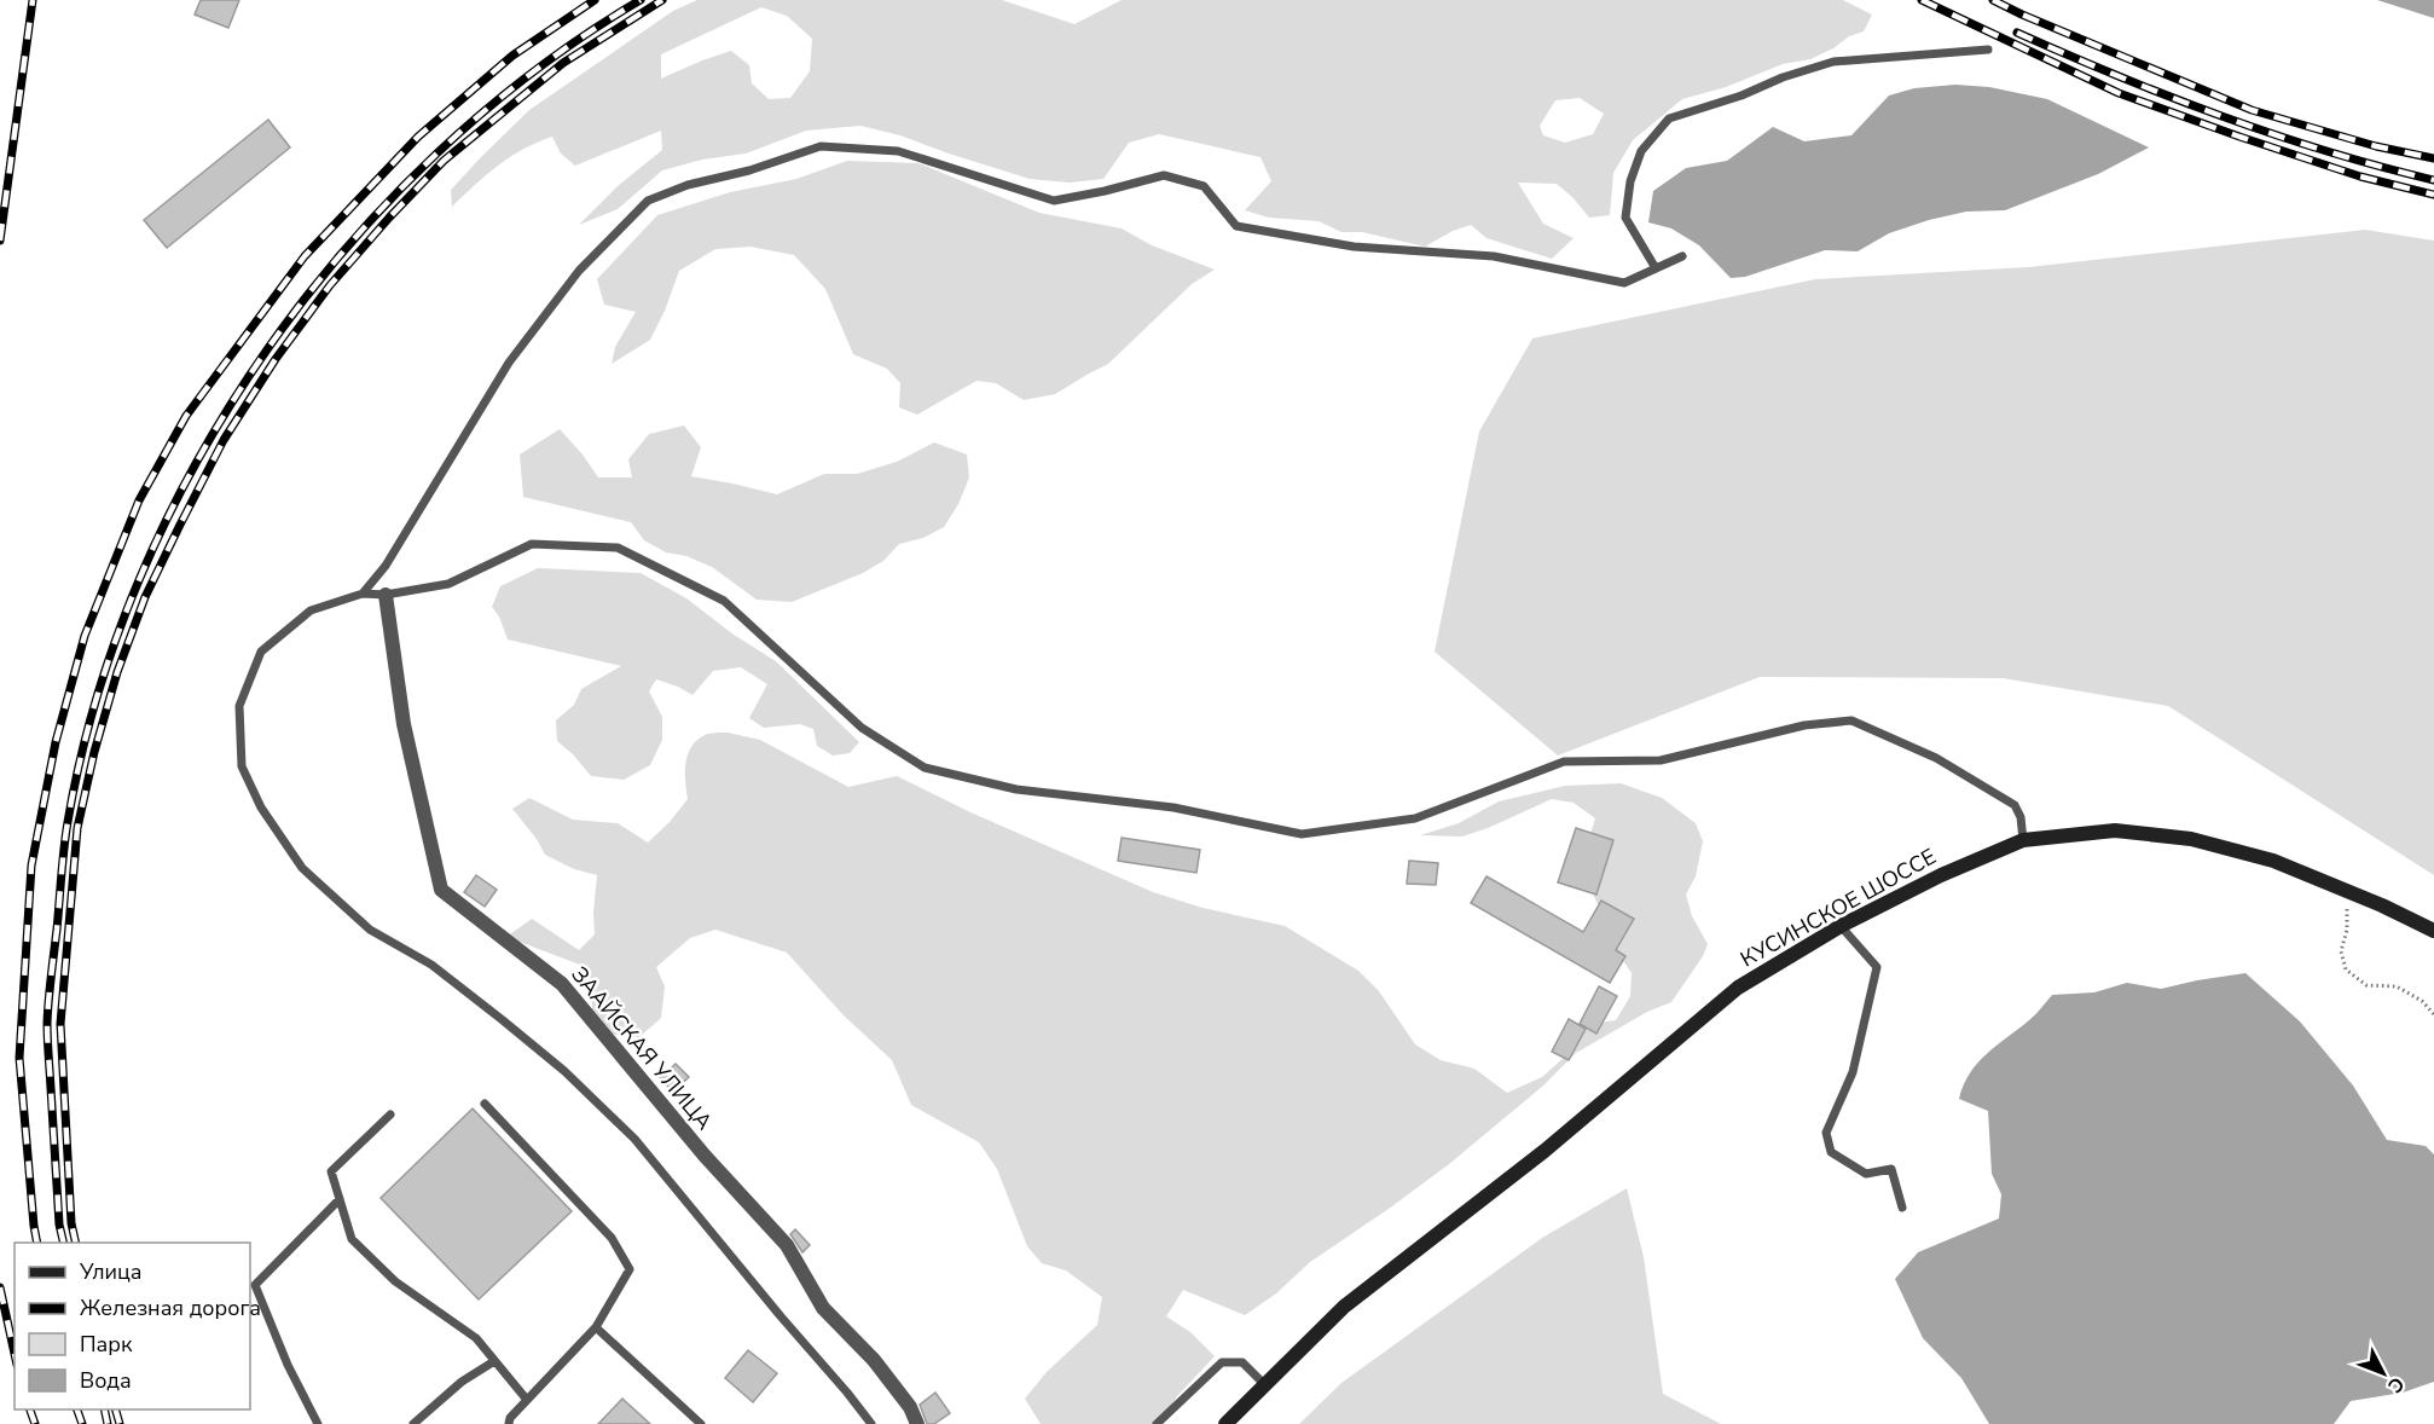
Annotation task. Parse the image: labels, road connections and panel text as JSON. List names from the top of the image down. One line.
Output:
{"streets":{"main road":["КУСИНСКОЕ ШОССЕ"],"street":["ЗААЙСКАЯ УЛИЦА"]},"legend":["Улица","Железная дорога","Парк","Вода"],"north":"bottom right"}
